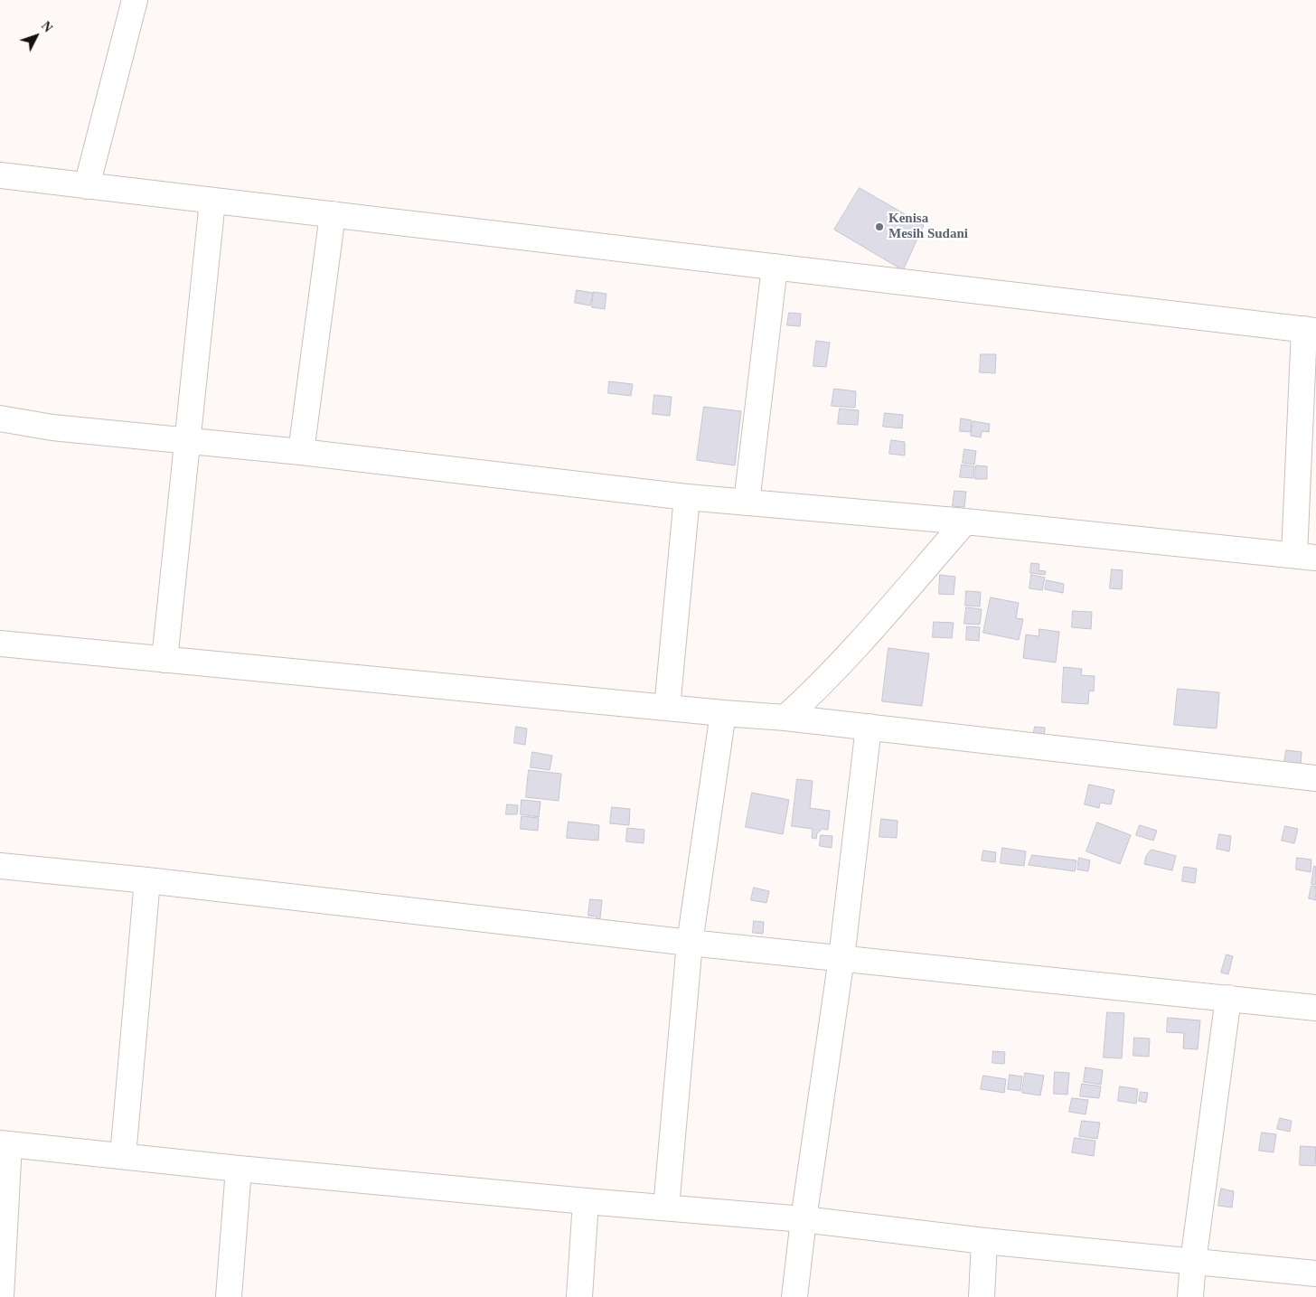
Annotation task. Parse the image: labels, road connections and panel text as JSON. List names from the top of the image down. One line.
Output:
{"places":["Kenisa Mesih Sudani"],"north":"top right"}
